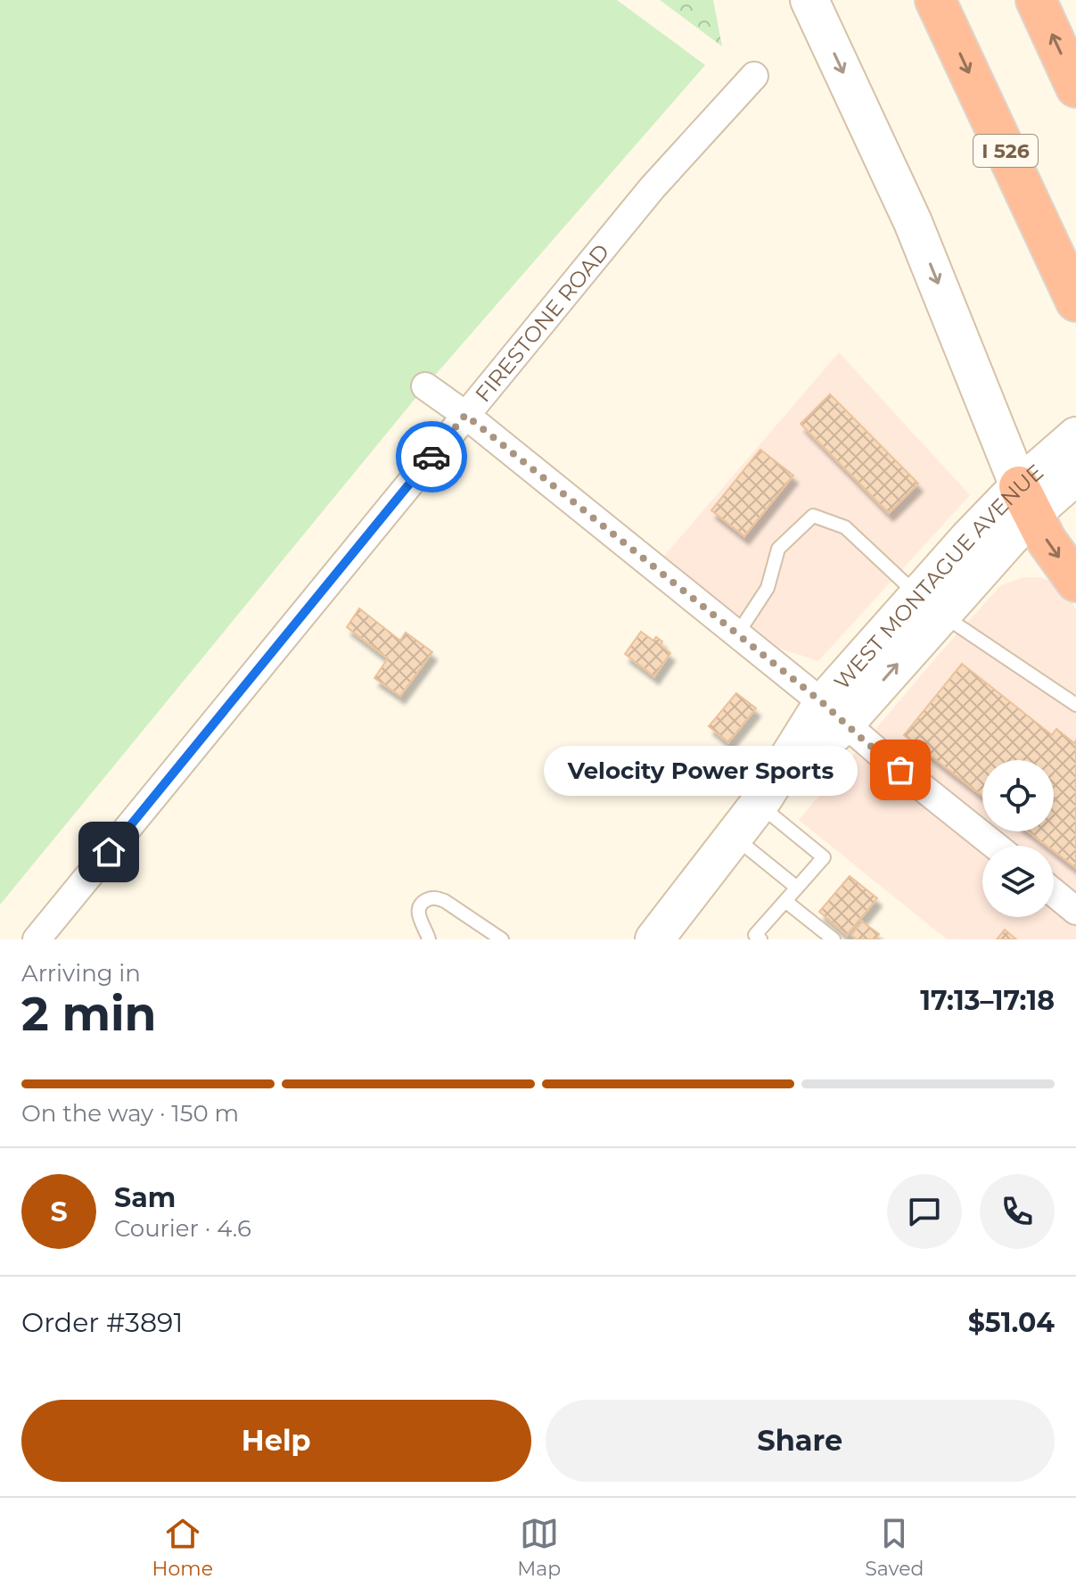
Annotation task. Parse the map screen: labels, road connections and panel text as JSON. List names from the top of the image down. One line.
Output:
{"streets":{"highway":["I 526"],"main road":["WEST MONTAGUE AVENUE"],"street":["FIRESTONE ROAD"]},"places":["Velocity Power Sports"],"page":{"bubble":"Velocity Power Sports","heading":["2 min","Arriving in","17:13–17:18"],"panel":["Sam","Courier · 4.6","Order #3891","$51.04"],"bar":"On the way · 150 m","round":"S","buttons":["Help","Share"],"tabs":["Home","Map","Saved"]}}
